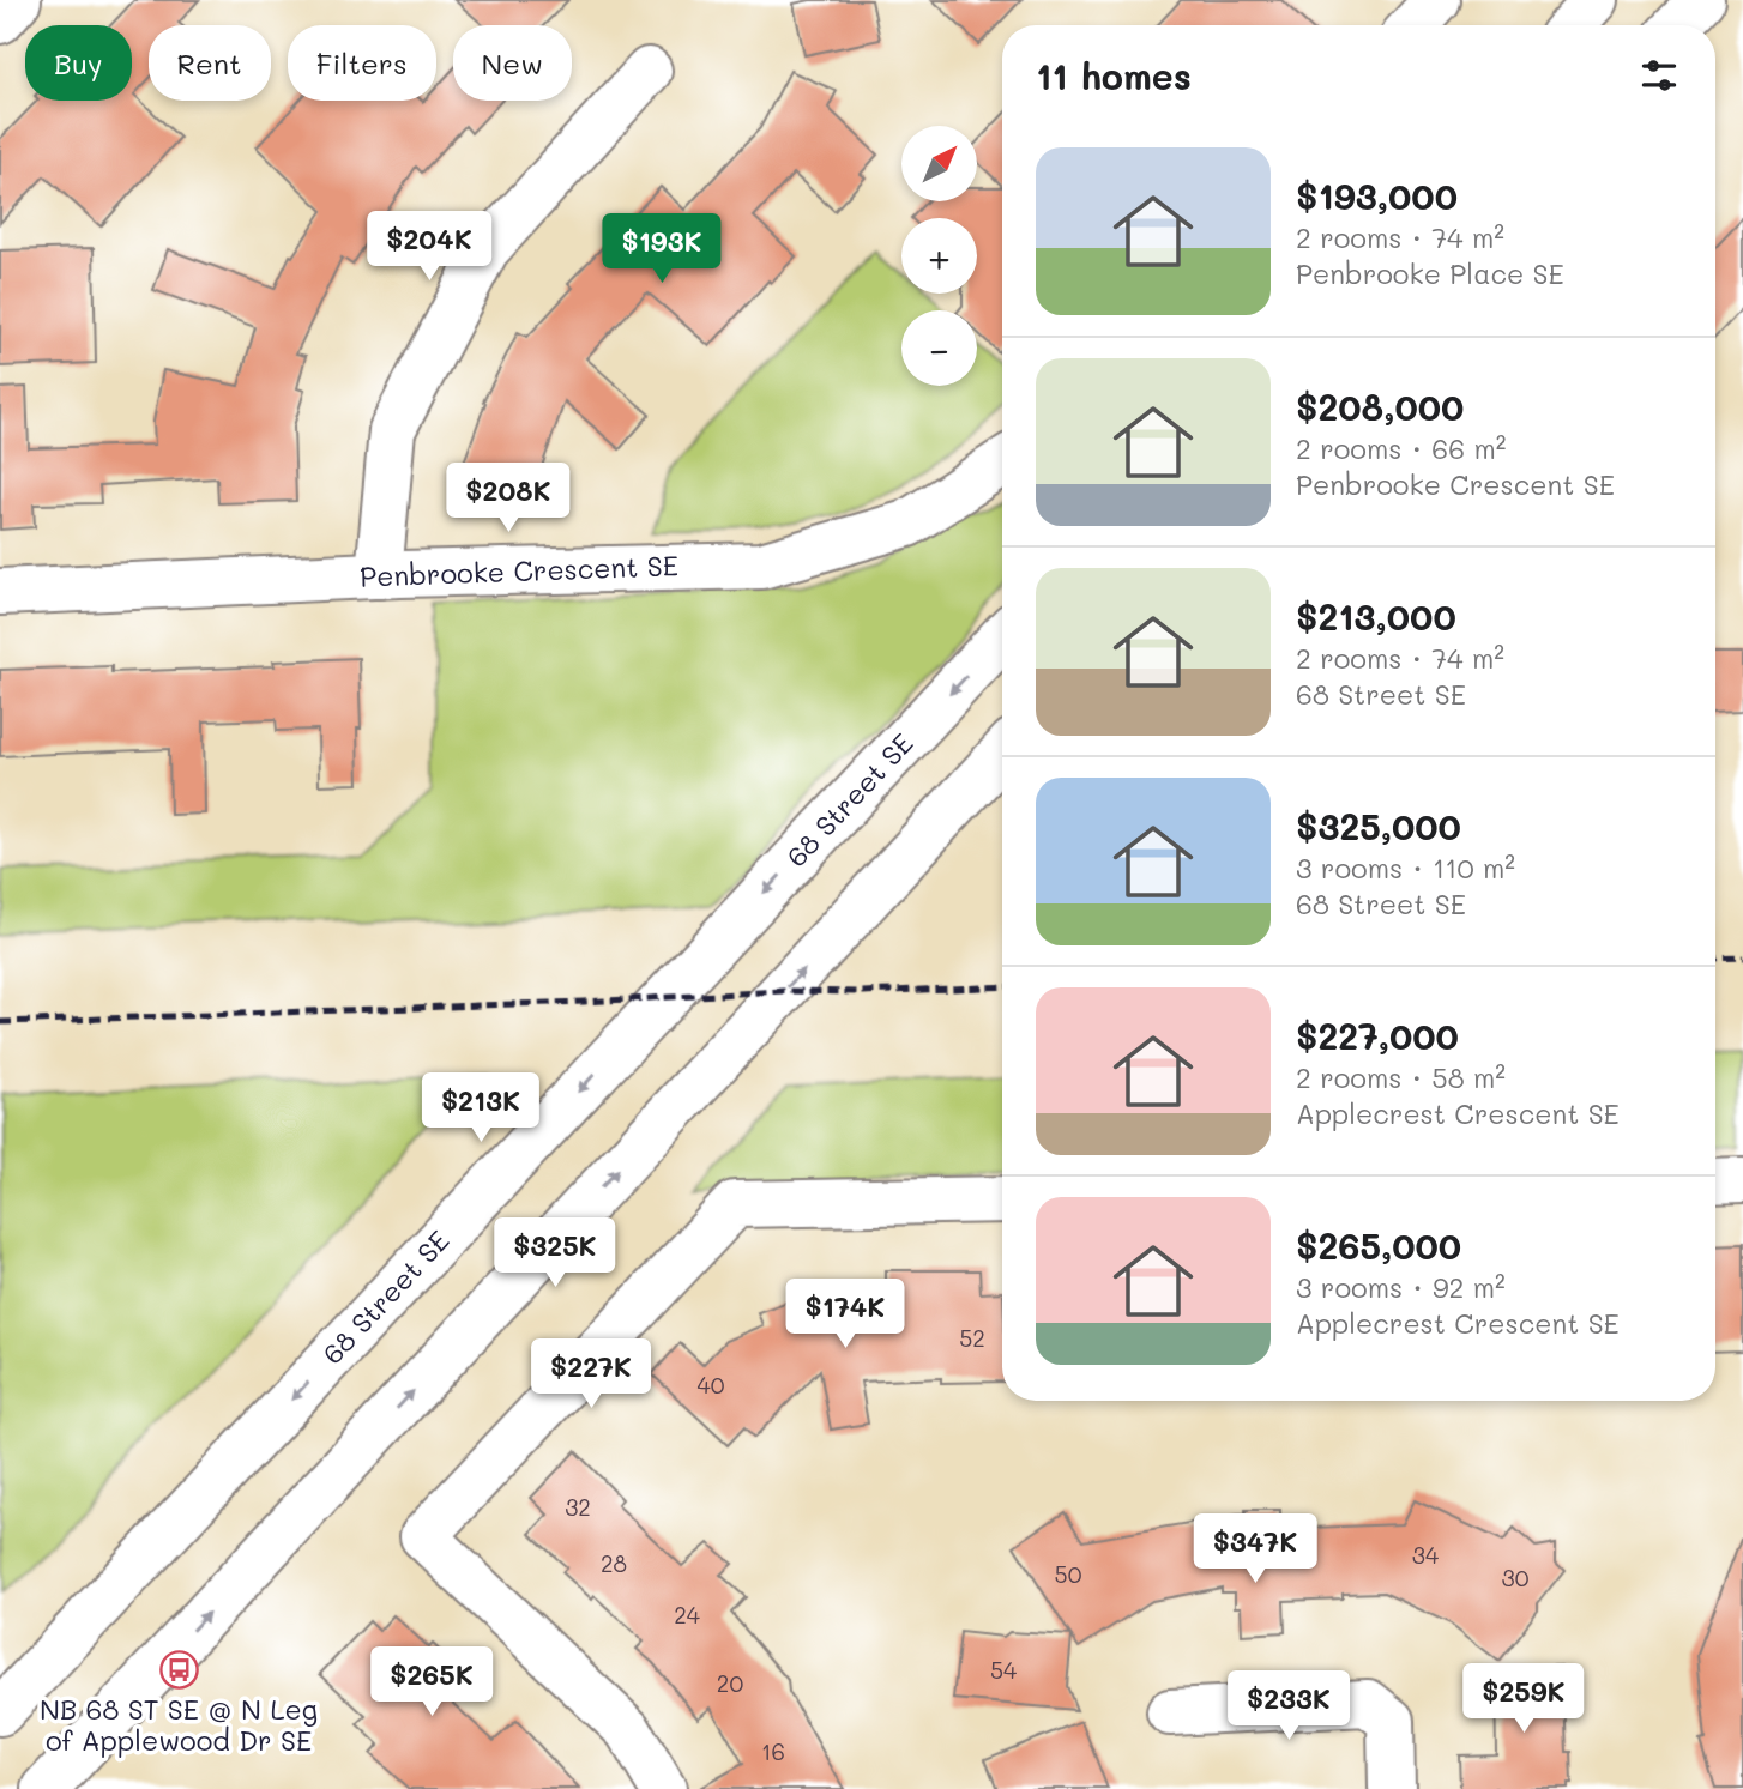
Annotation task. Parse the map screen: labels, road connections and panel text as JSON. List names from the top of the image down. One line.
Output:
{"streets":{"street":["Penbrooke Crescent SE","68 Street SE"]},"places":{"bus stop":["NB 68 ST SE @ N Leg of Applewood Dr SE"]},"house_numbers":["52","40","32","34","28","50","30","24","54","20","16"],"north":"top right","page":{"chip":["Buy","Rent","Filters","New"],"heading":"11 homes","map_buttons":["+","−"],"list":[{"name":"$193,000","note":"2 rooms · 74 m² · Penbrooke Place SE"},{"name":"$208,000","note":"2 rooms · 66 m² · Penbrooke Crescent SE"},{"name":"$213,000","note":"2 rooms · 74 m² · 68 Street SE"},{"name":"$325,000","note":"3 rooms · 110 m² · 68 Street SE"},{"name":"$227,000","note":"2 rooms · 58 m² · Applecrest Crescent SE"},{"name":"$265,000","note":"3 rooms · 92 m² · Applecrest Crescent SE"}],"price":["$204K","$193K","$208K","$213K","$325K","$174K","$227K","$347K","$265K","$259K","$233K"]}}
